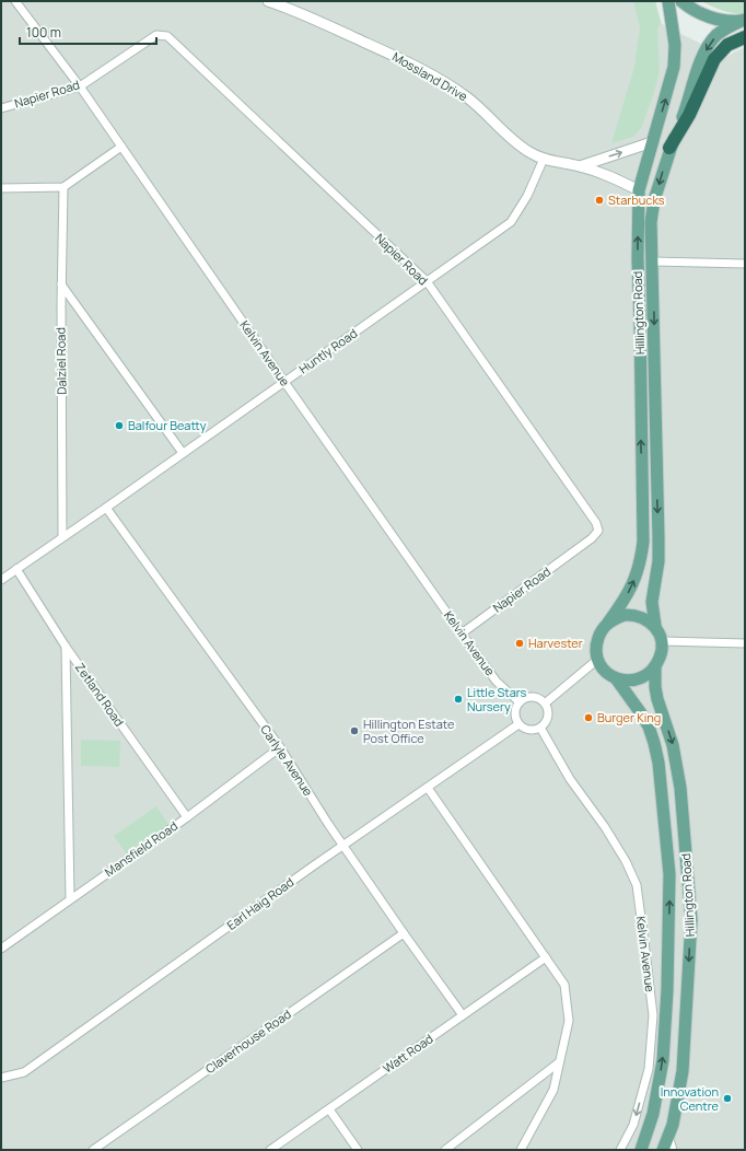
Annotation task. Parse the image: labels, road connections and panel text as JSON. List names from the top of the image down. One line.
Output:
{"streets":{"main road":["Hillington Road"],"street":["Mossland Drive","Napier Road","Huntly Road","Kelvin Avenue","Dalziel Road","Zetland Road","Carlyle Avenue","Mansfield Road","Earl Haig Road","Claverhouse Road","Watt Road"]},"crossings":[["Mossland Drive","Hillington Road"],["Mossland Drive","Huntly Road"],["Napier Road","Huntly Road"],["Napier Road","Kelvin Avenue"],["Huntly Road","Kelvin Avenue"],["Huntly Road","Dalziel Road"],["Huntly Road","Zetland Road"],["Huntly Road","Carlyle Avenue"],["Kelvin Avenue","Earl Haig Road"],["Zetland Road","Mansfield Road"],["Carlyle Avenue","Mansfield Road"],["Carlyle Avenue","Earl Haig Road"],["Carlyle Avenue","Claverhouse Road"],["Carlyle Avenue","Watt Road"]],"places":["Starbucks","Balfour Beatty","Harvester","Little Stars Nursery","Burger King","Hillington Estate Post Office","Innovation Centre"],"scale_bar":"100 m"}
